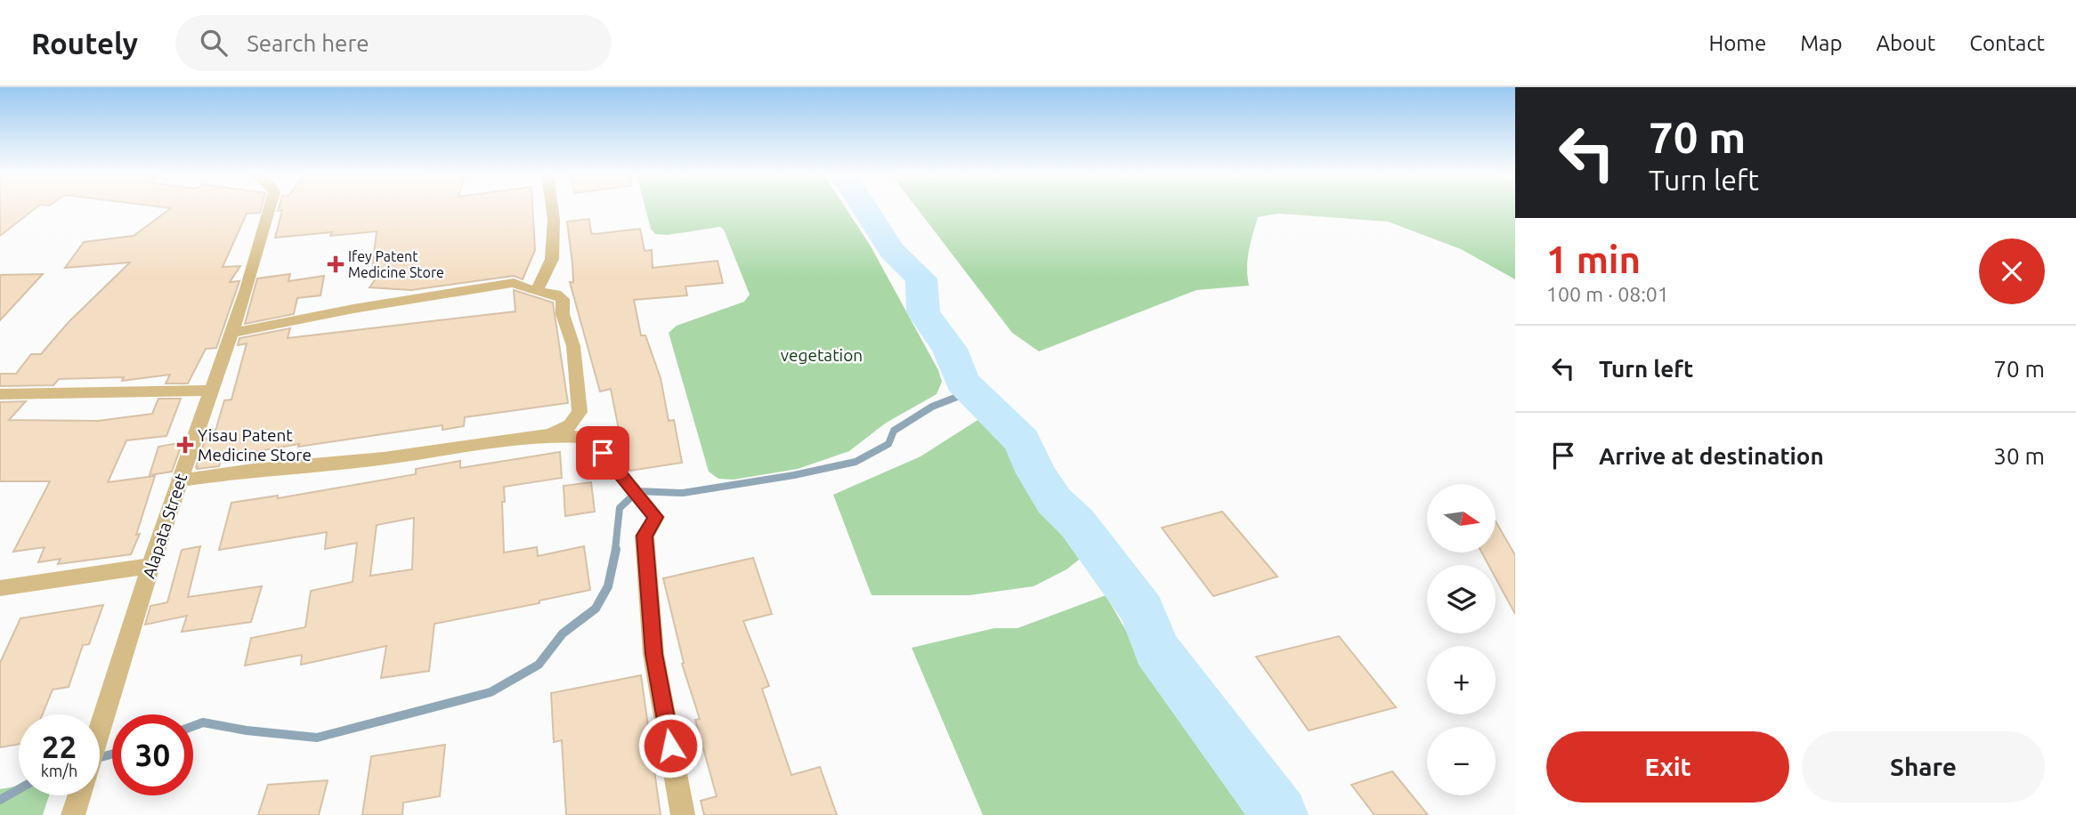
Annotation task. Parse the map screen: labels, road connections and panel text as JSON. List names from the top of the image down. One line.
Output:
{"streets":{"street":["Alapata Street"]},"parks":["vegetation"],"places":{"health":["Ifey Patent Medicine Store","Yisau Patent Medicine Store"]},"north":"right","page":{"header":"Routely","search":"Search here","nav":["Home","Map","About","Contact"],"turn":["70 m","Turn left"],"heading":["1 min","100 m · 08:01"],"list":[{"name":"Turn left","value":"70 m"},{"name":"Arrive at destination","value":"30 m"}],"map_buttons":["+","−"],"speed":"22 km/h","limit":"30","buttons":["Exit","Share"]}}
